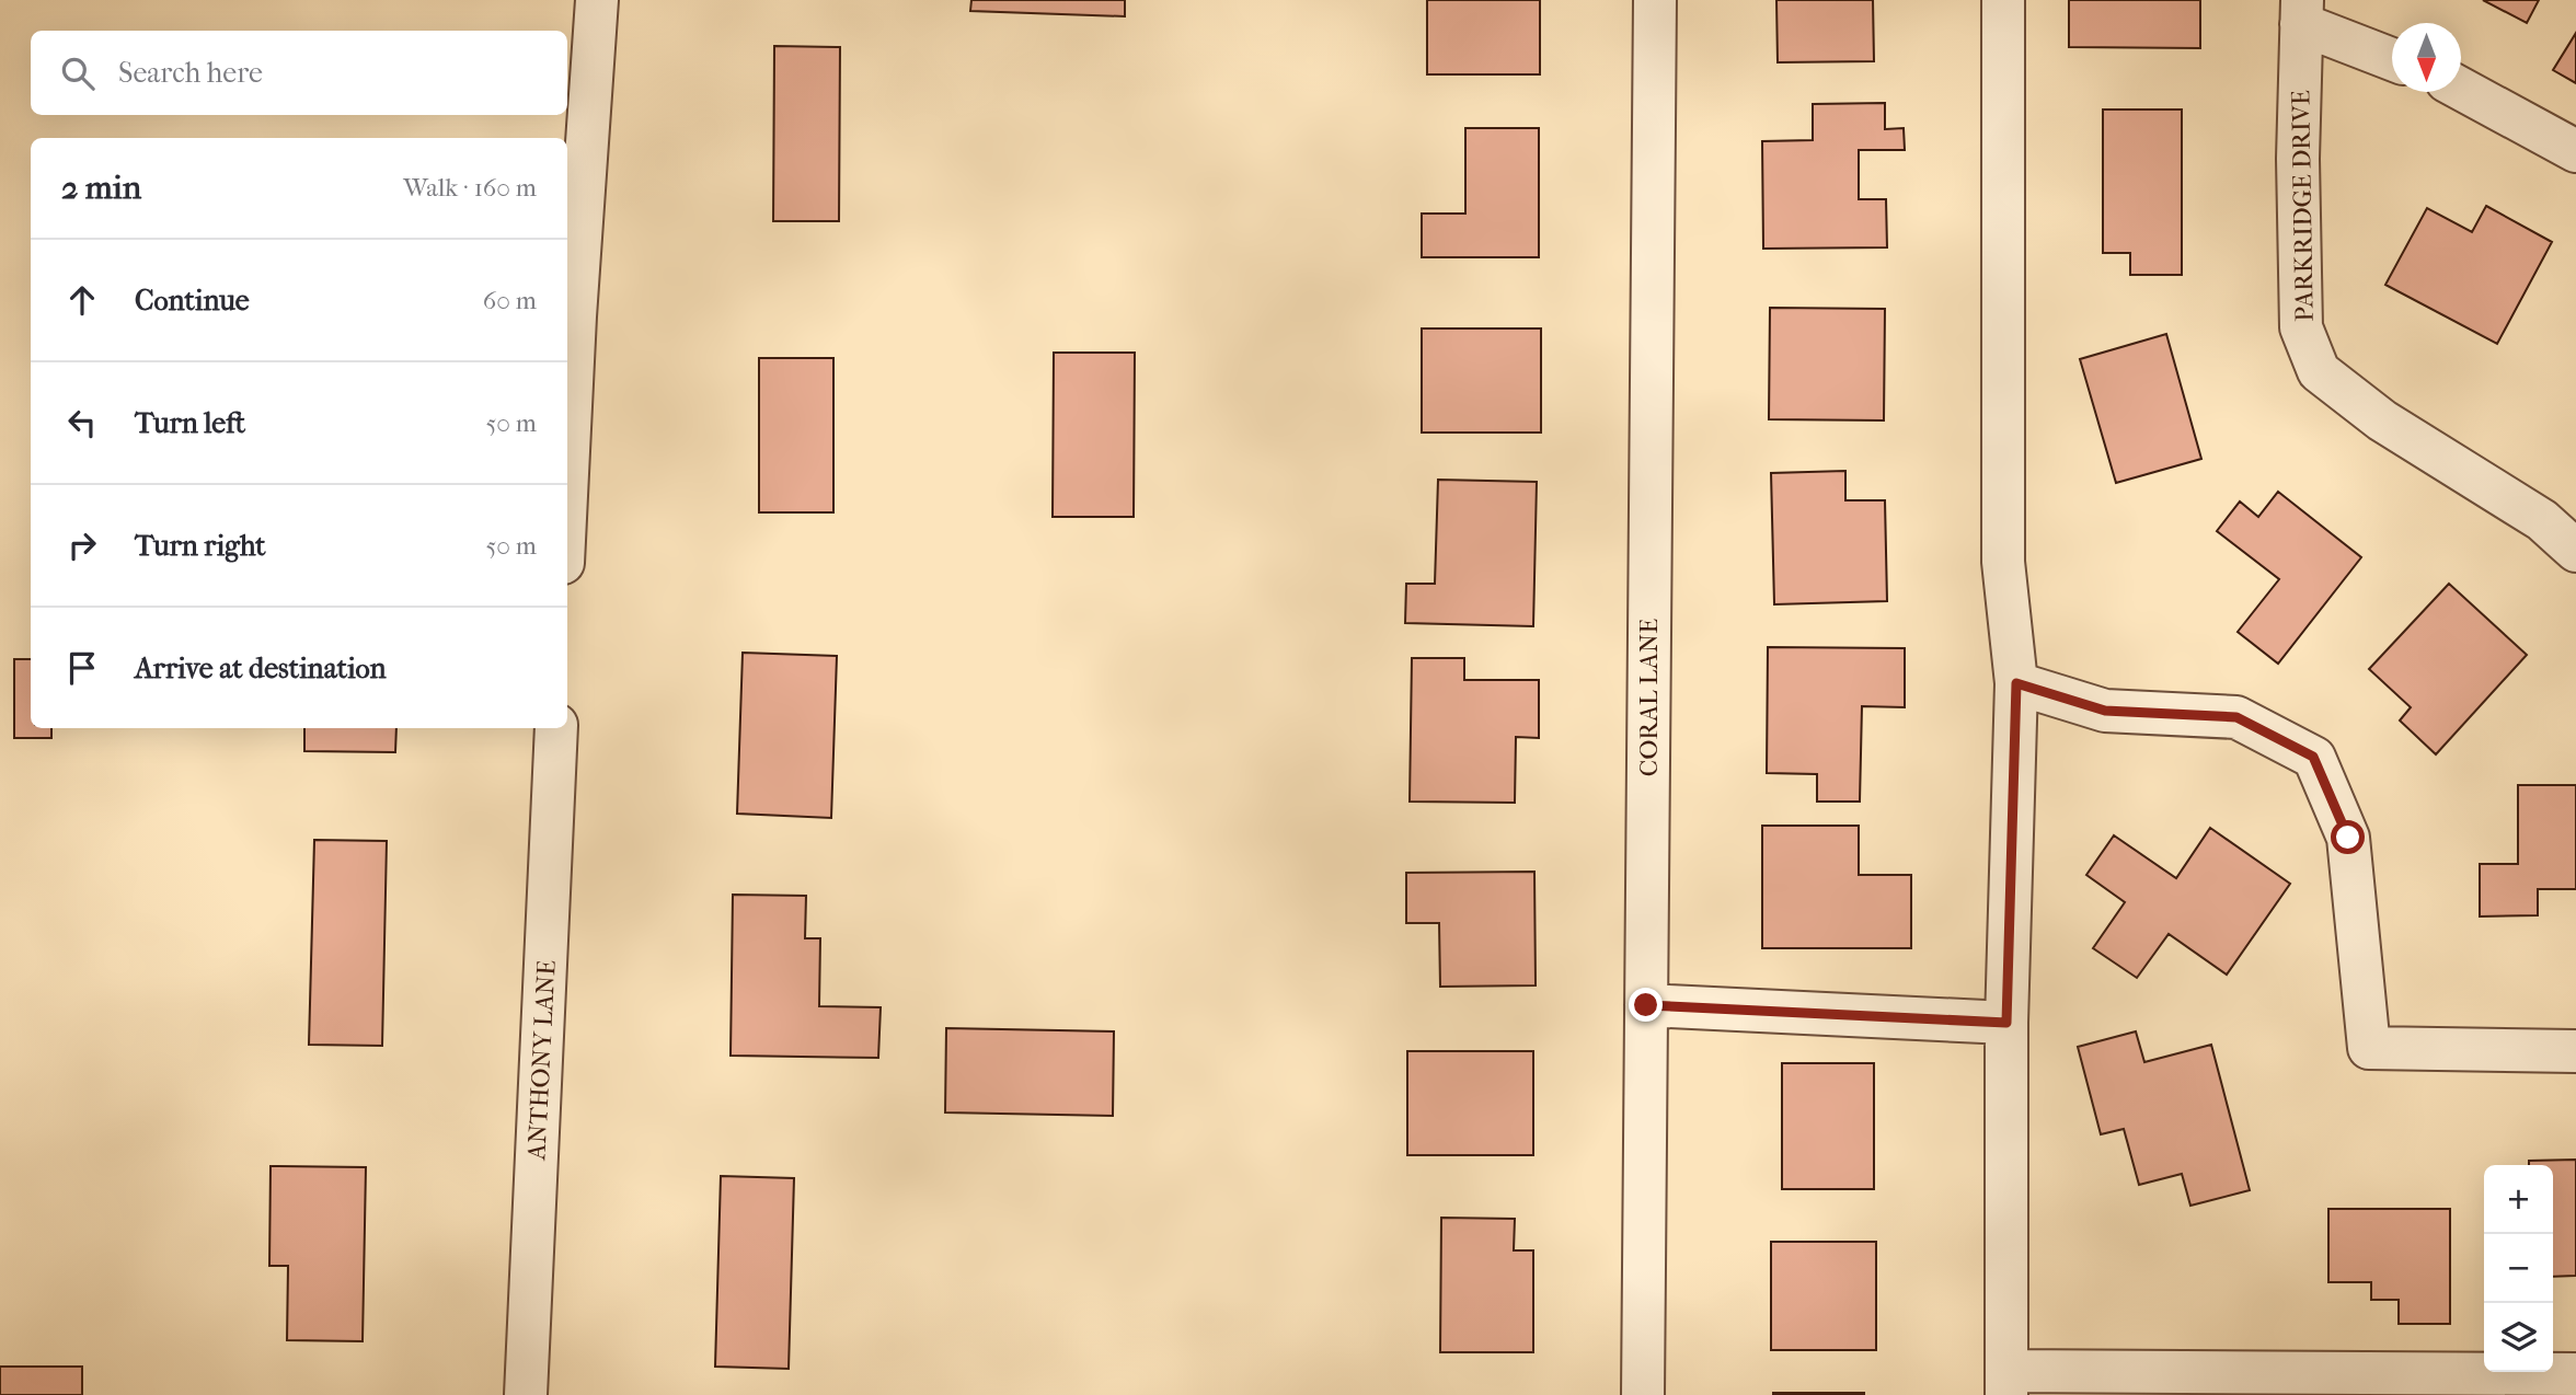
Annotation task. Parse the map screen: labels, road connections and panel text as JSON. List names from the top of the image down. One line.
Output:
{"streets":{"street":["PARKRIDGE DRIVE","CORAL LANE","ANTHONY LANE"]},"north":"bottom","page":{"search":"Search here","heading":["2 min","Walk · 160 m"],"list":[["Continue","60 m"],["Turn left","50 m"],["Turn right","50 m"],"Arrive at destination"],"map_buttons":["+","−"]}}
